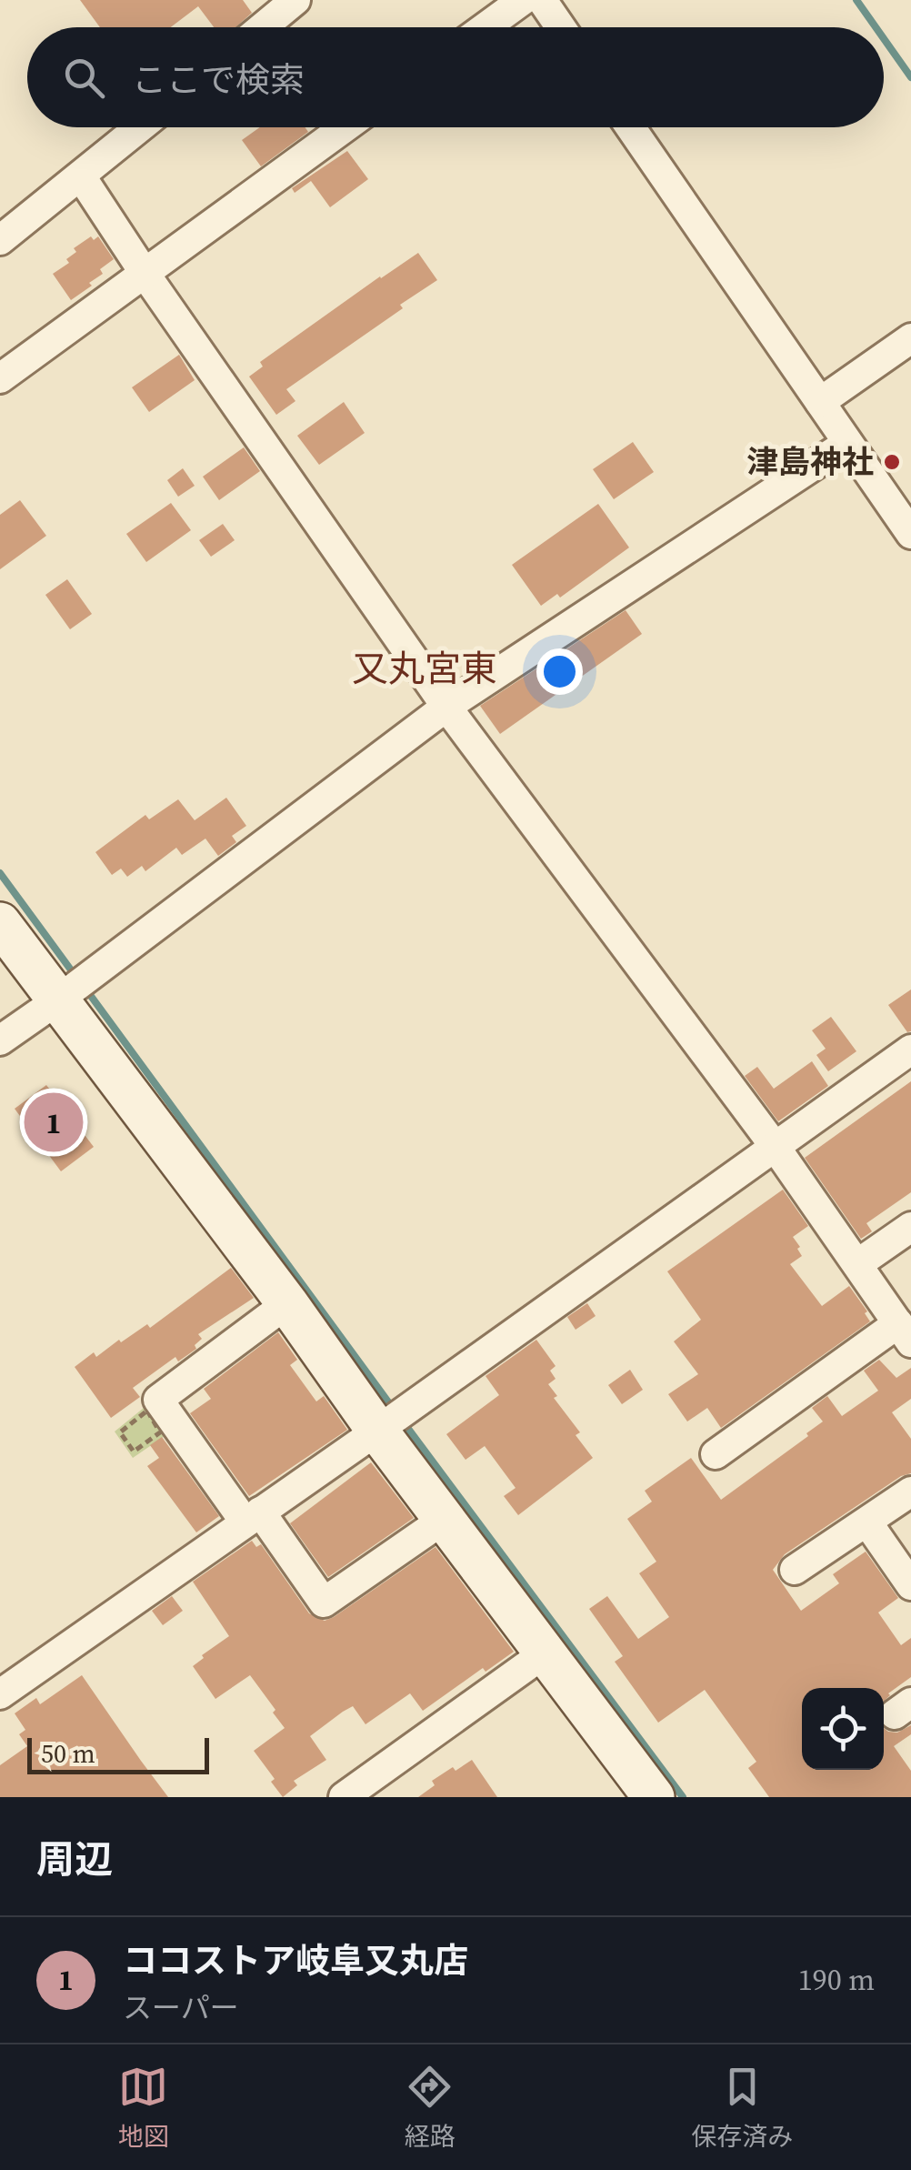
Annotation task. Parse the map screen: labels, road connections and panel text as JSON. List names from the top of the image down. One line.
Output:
{"districts":["又丸宮東"],"places":["津島神社"],"scale_bar":"50 m","page":{"search":"ここで検索","pins":"1","scale":"50 m","heading":"周辺","list":[{"mark":"1","name":"ココストア岐阜又丸店","note":"スーパー","value":"190 m"}],"nav":["地図","経路","保存済み"]}}
